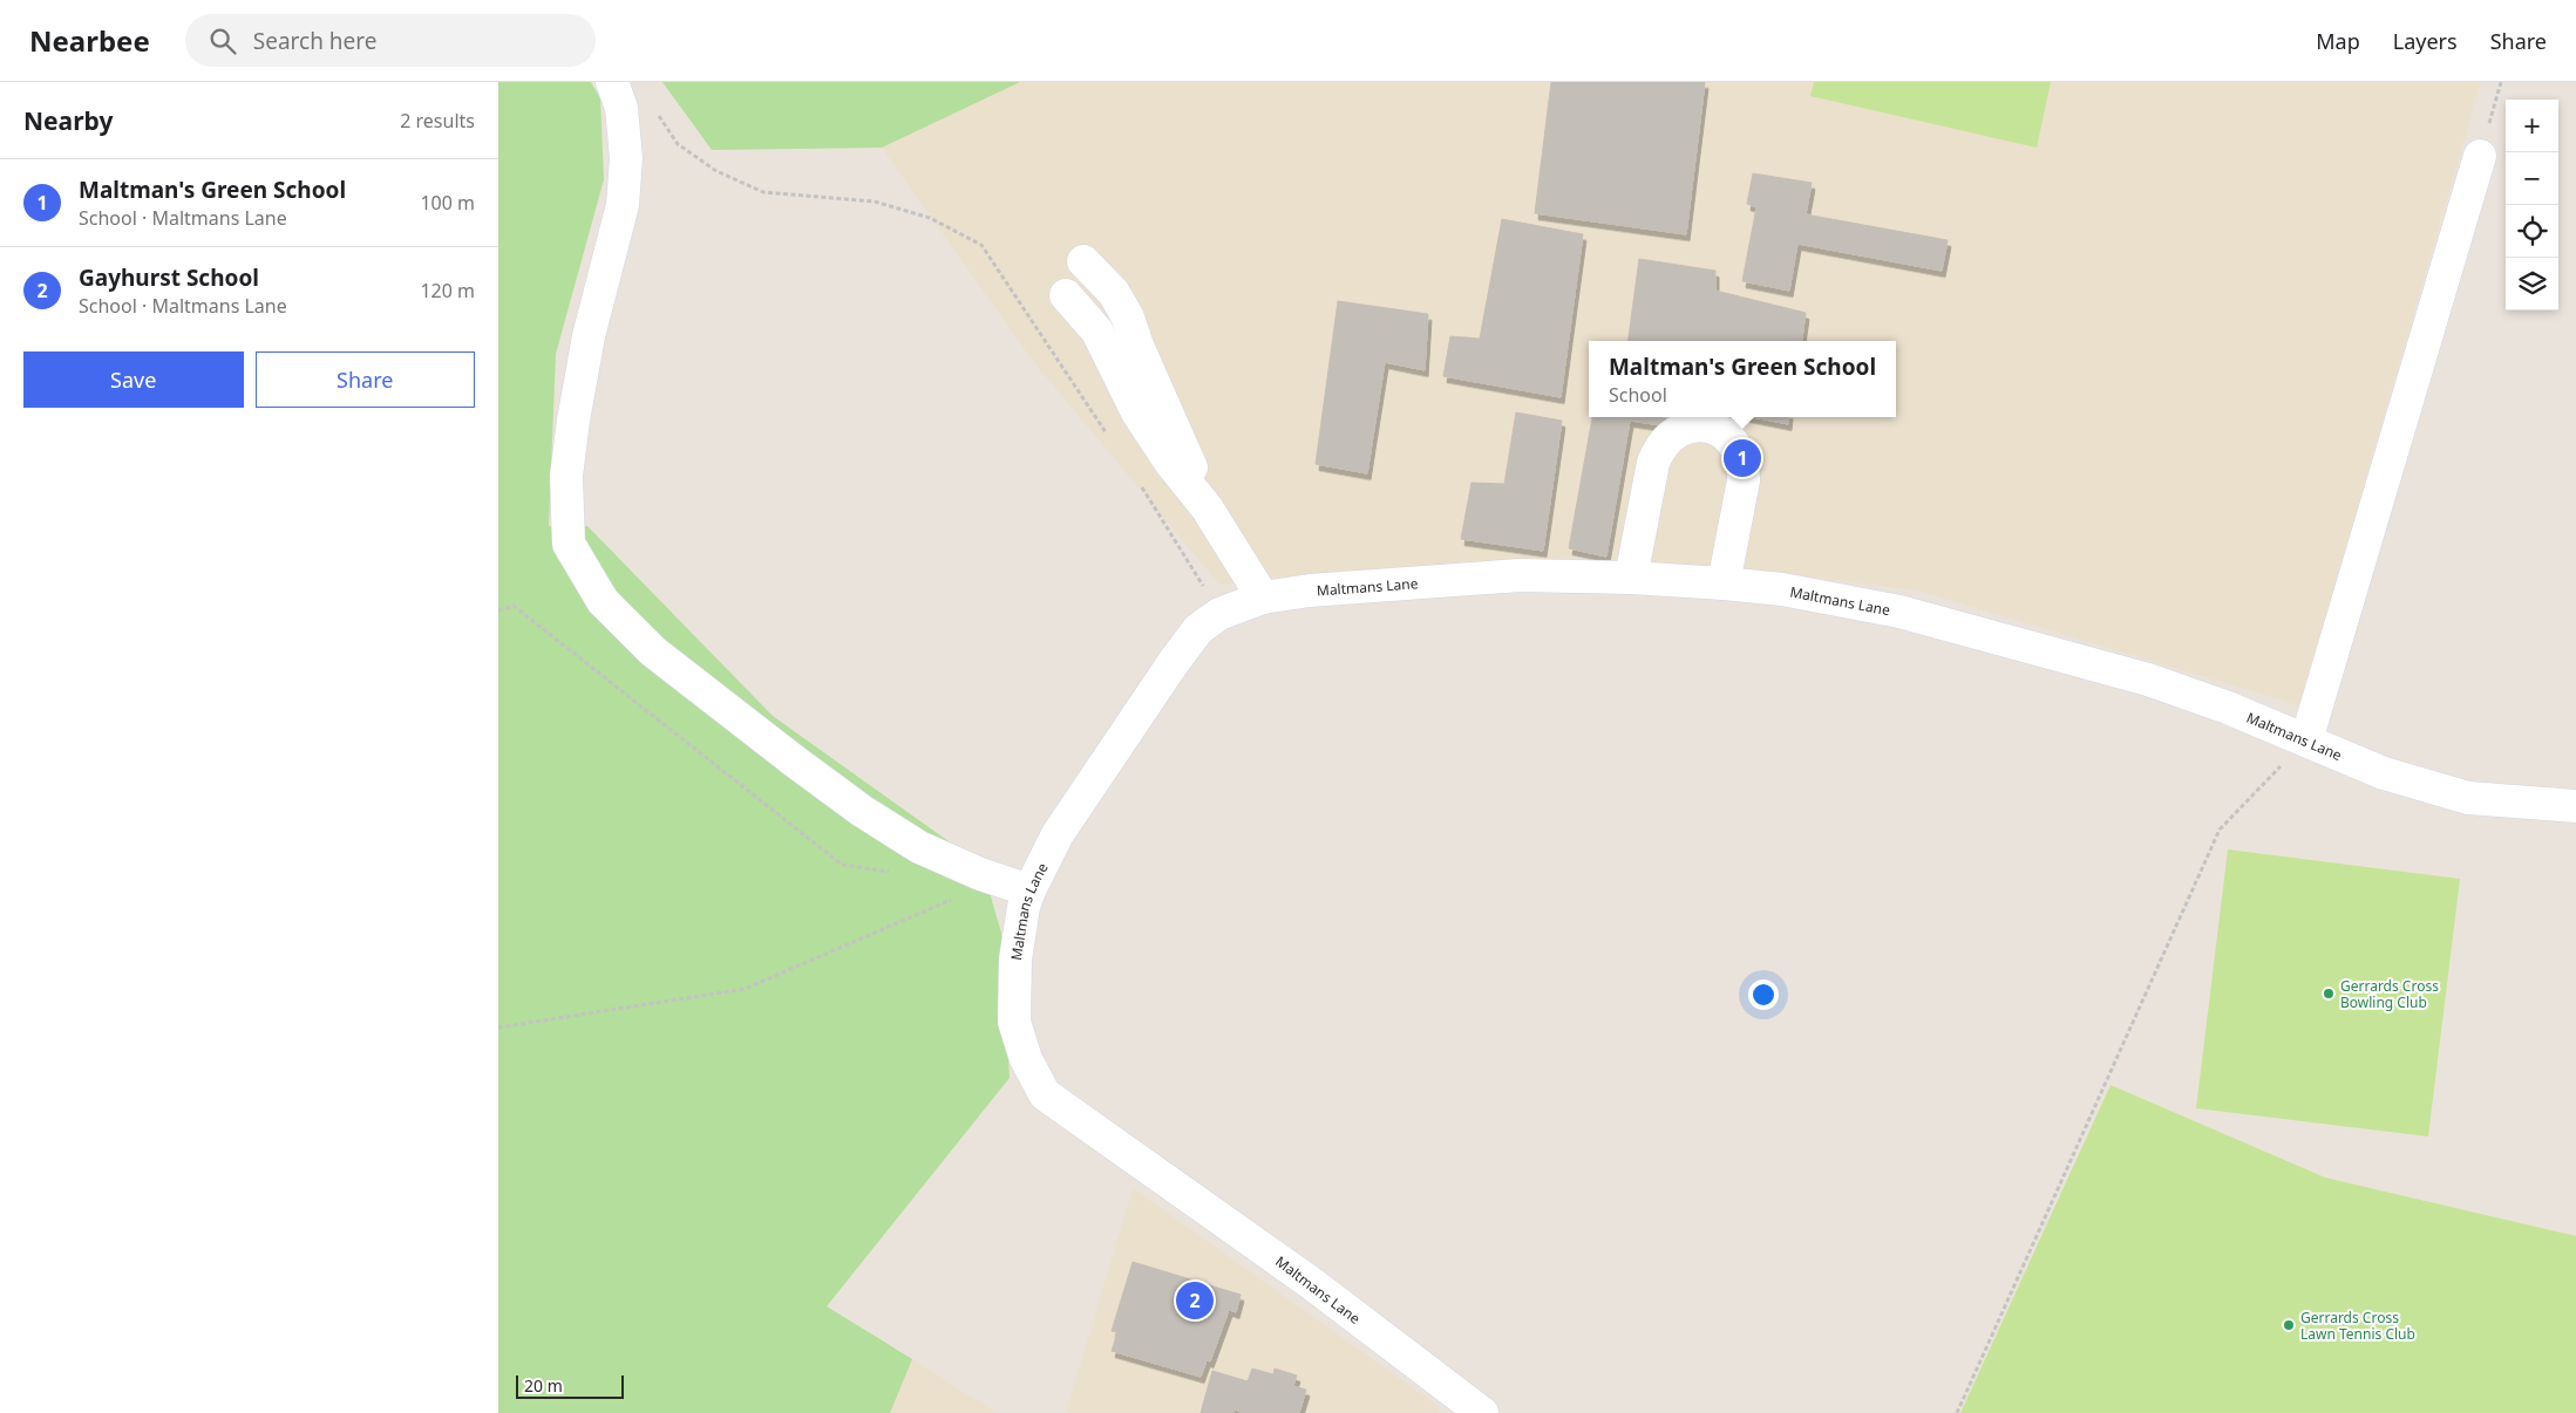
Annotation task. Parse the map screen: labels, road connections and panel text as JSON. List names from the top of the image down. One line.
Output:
{"streets":{"street":["Maltmans Lane"]},"places":["Gerrards Cross Bowling Club","Gerrards Cross Lawn Tennis Club"],"scale_bar":"20 m","page":{"header":"Nearbee","search":"Search here","nav":["Map","Layers","Share"],"heading":["Nearby","2 results"],"map_buttons":["+","−"],"list":[{"mark":"1","name":"Maltman's Green School","note":"School · Maltmans Lane","value":"100 m"},{"mark":"2","name":"Gayhurst School","note":"School · Maltmans Lane","value":"120 m"}],"buttons":["Save","Share"],"popup":["Maltman's Green School","School"],"pins":["1","2"],"scale":"20 m"}}
